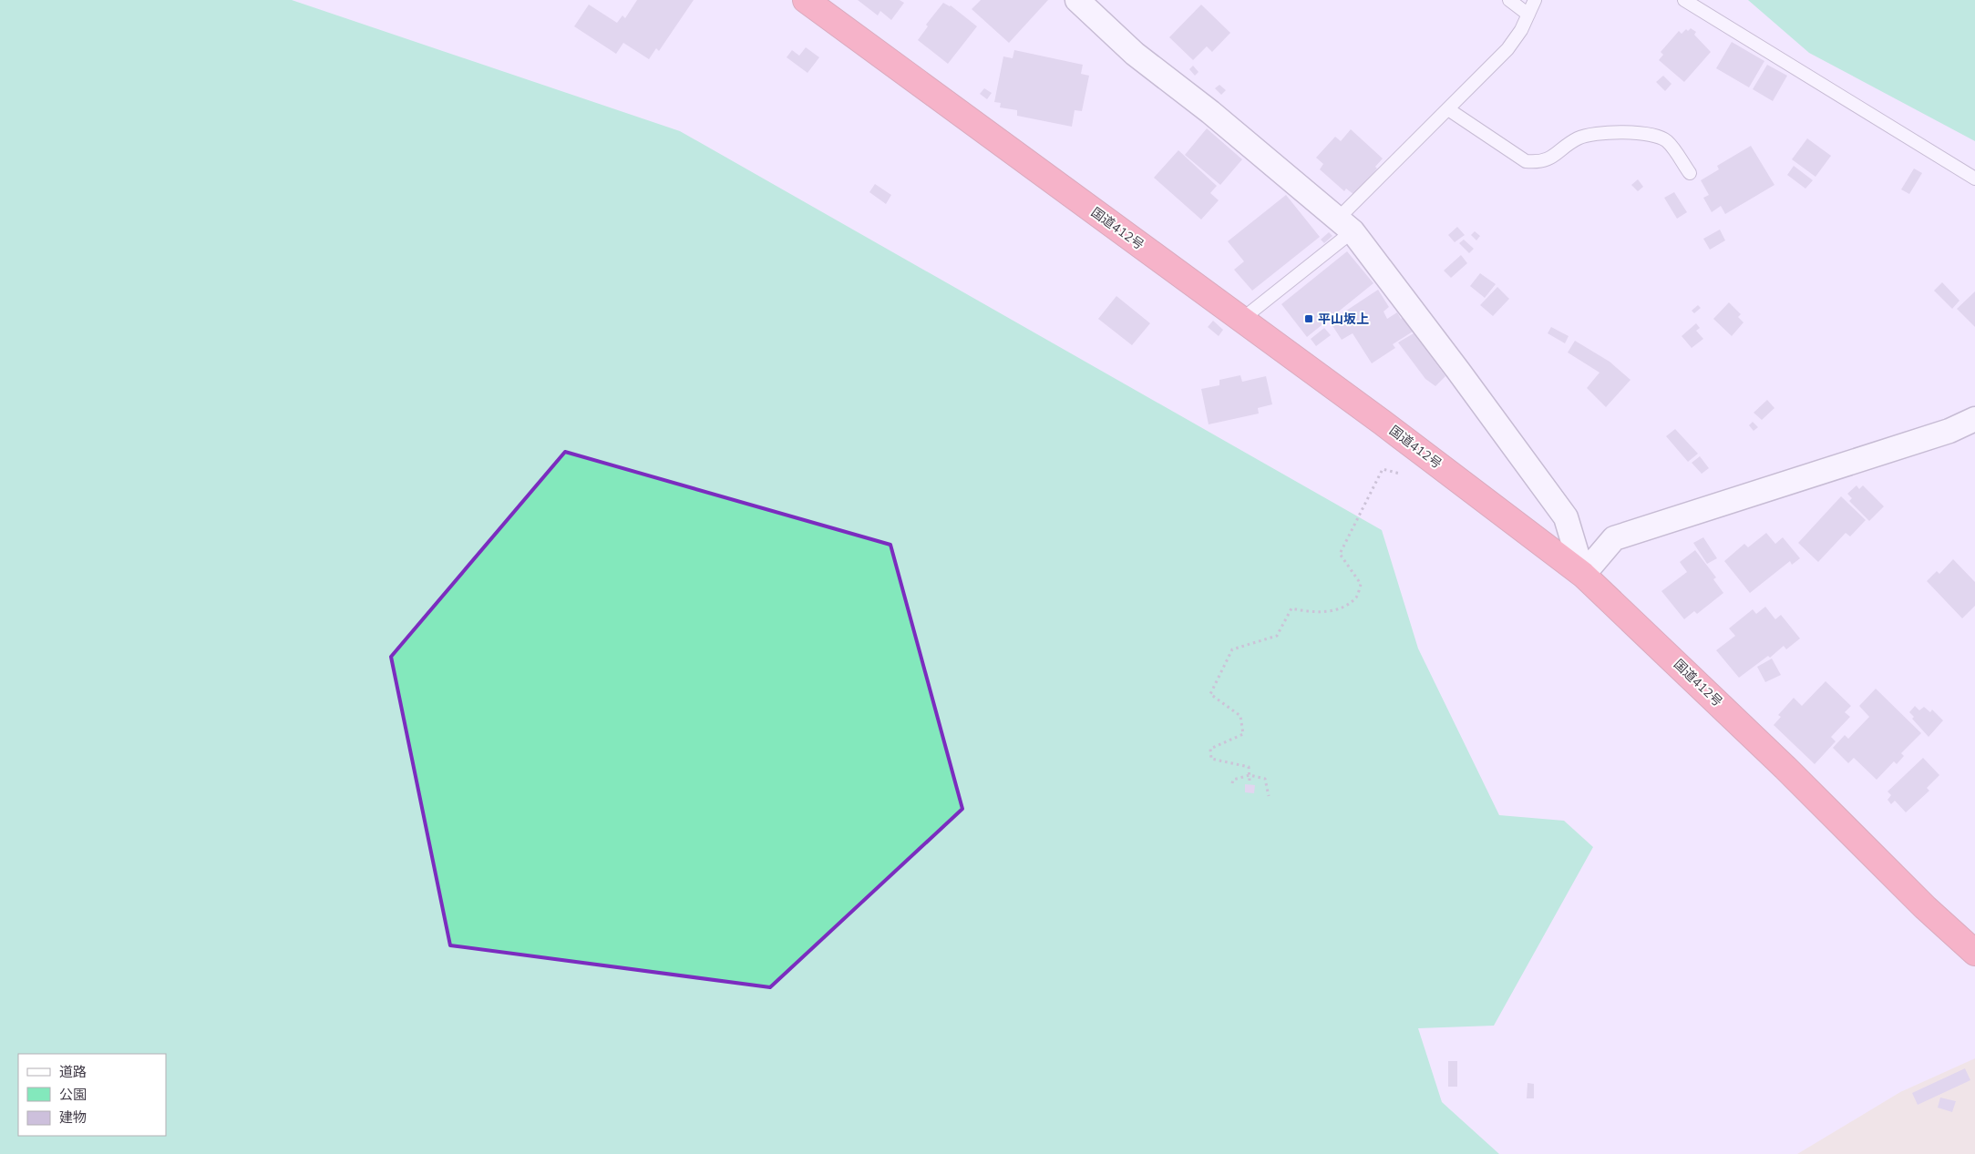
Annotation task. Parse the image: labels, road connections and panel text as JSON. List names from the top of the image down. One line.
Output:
{"streets":{"highway":["国道412号"]},"places":{"transit":["平山坂上"]},"legend":["道路","公園","建物"]}
